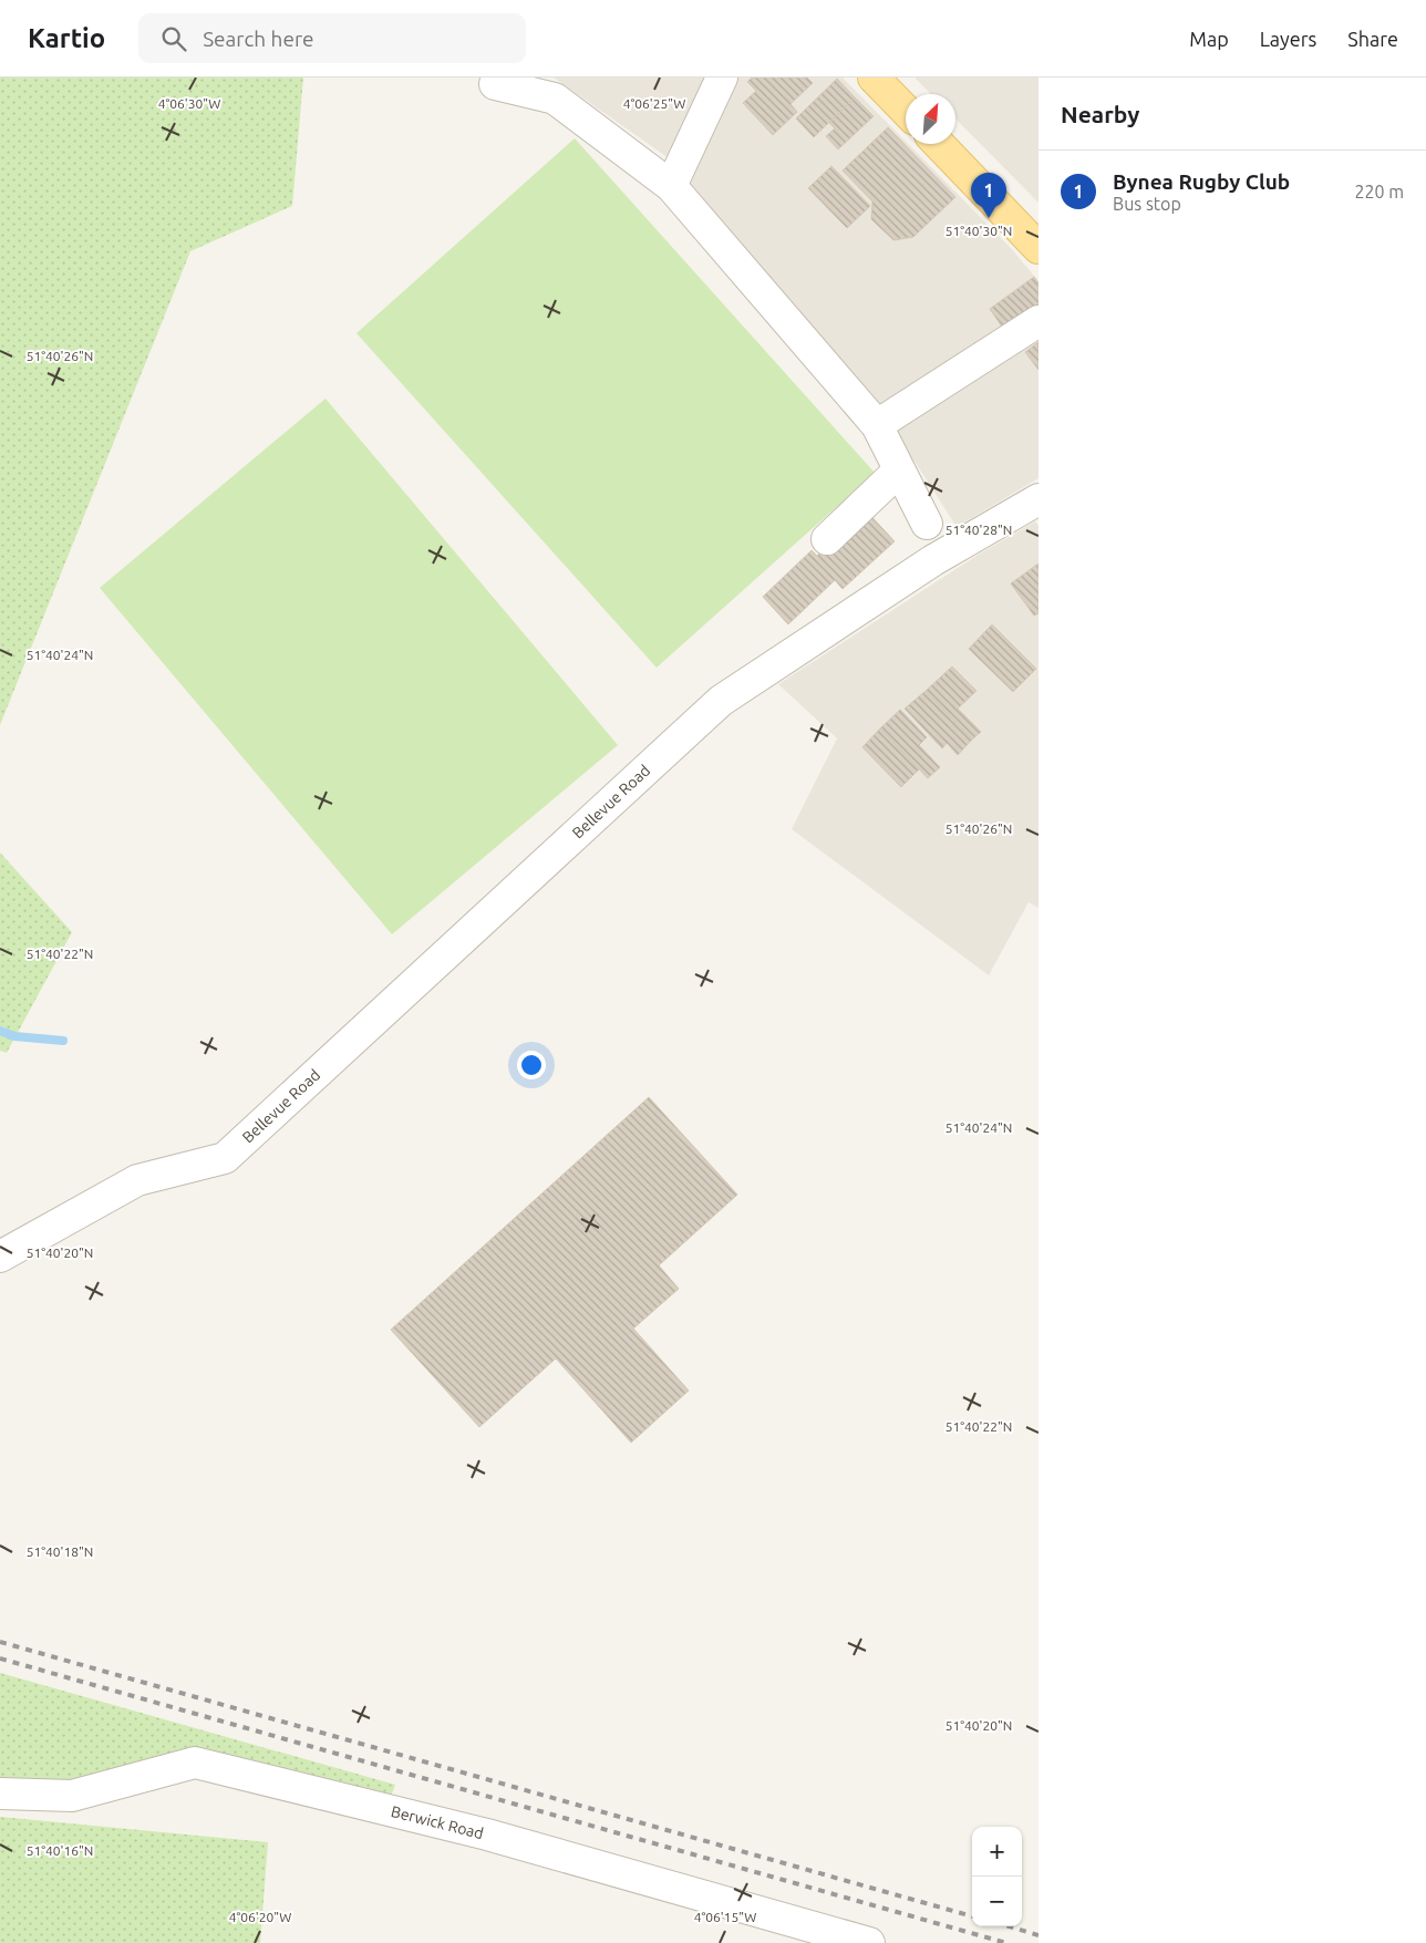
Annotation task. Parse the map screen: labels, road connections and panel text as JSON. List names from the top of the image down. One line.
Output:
{"streets":{"street":["Bellevue Road","Berwick Road"]},"north":"top right","page":{"header":"Kartio","search":"Search here","nav":["Map","Layers","Share"],"heading":"Nearby","list":[{"mark":"1","name":"Bynea Rugby Club","note":"Bus stop","value":"220 m"}],"pins":"1","map_buttons":["+","−"]},"coordinates":["4°06'30\"W","4°06'25\"W","51°40'30\"N","51°40'26\"N","51°40'28\"N","51°40'24\"N","51°40'22\"N","51°40'20\"N","51°40'18\"N","51°40'16\"N","4°06'20\"W","4°06'15\"W"]}
